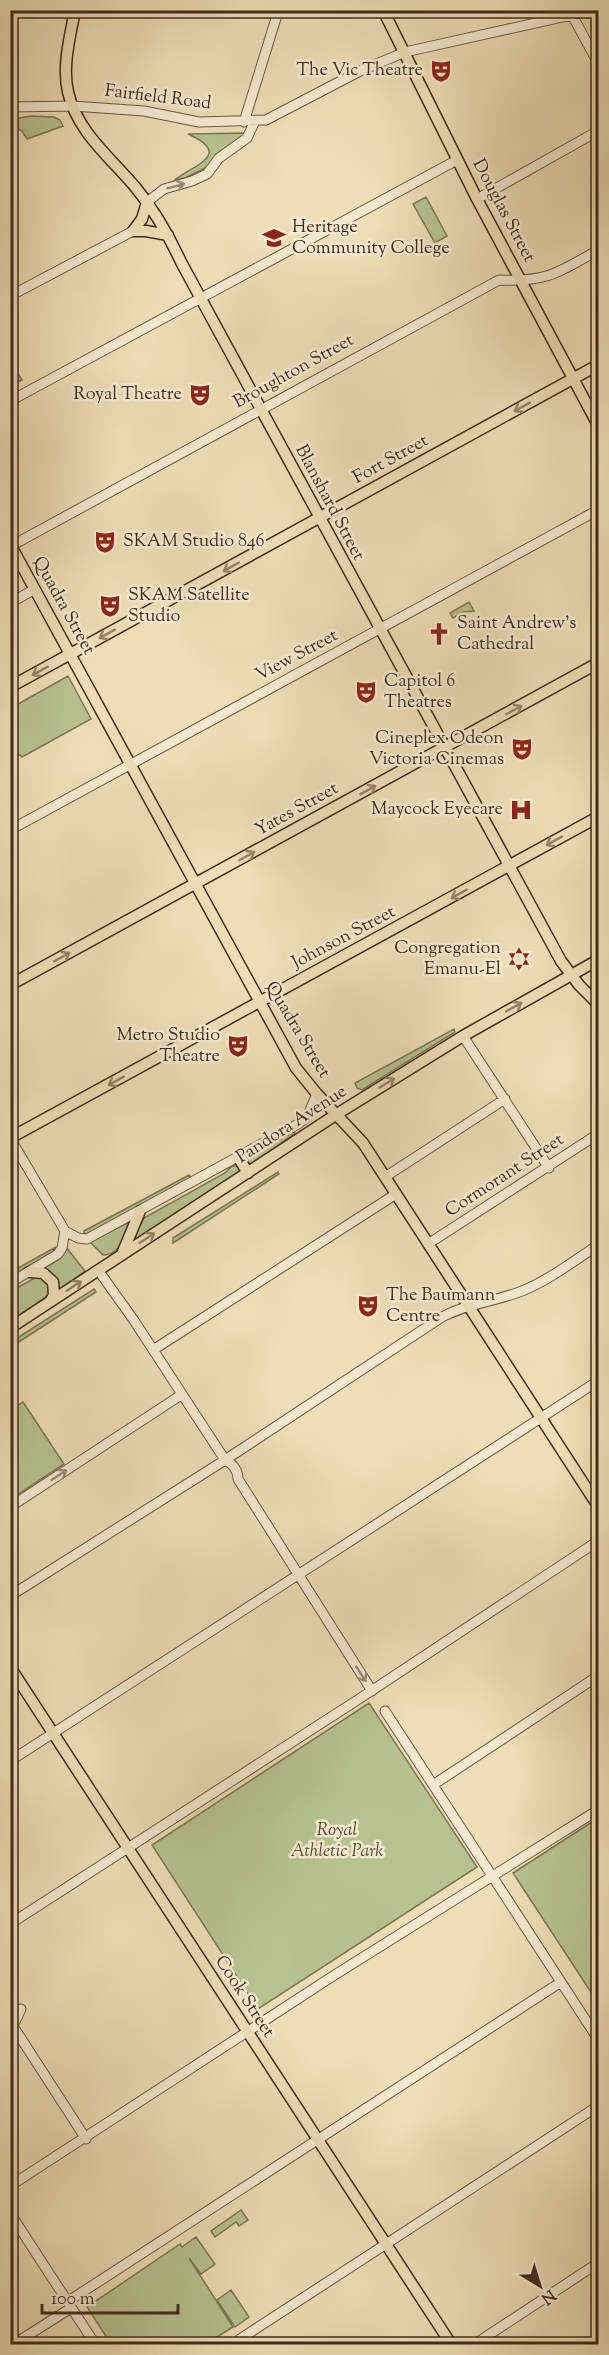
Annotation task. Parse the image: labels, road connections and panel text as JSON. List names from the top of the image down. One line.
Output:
{"streets":{"main road":["Douglas Street","Fort Street","Blanshard Street","Quadra Street","Yates Street","Johnson Street","Pandora Avenue","Cook Street"],"street":["Fairfield Road","Broughton Street","View Street","Cormorant Street"]},"crossings":[["Fairfield Road","Douglas Street"],["Fairfield Road","Blanshard Street"],["Douglas Street","Broughton Street"],["Douglas Street","Fort Street"],["Broughton Street","Blanshard Street"],["Broughton Street","Quadra Street"],["Fort Street","Blanshard Street"],["Fort Street","Quadra Street"],["Blanshard Street","View Street"],["Blanshard Street","Yates Street"],["Blanshard Street","Johnson Street"],["Blanshard Street","Pandora Avenue"],["Quadra Street","View Street"],["Quadra Street","Yates Street"],["Quadra Street","Johnson Street"],["Quadra Street","Pandora Avenue"],["Quadra Street","Cormorant Street"]],"one_way":["Fort Street","Yates Street","Johnson Street","Pandora Avenue"],"parks":["Royal Athletic Park"],"places":{"theatre":["The Vic Theatre","Royal Theatre","SKAM Studio 846","SKAM Satellite Studio","Capitol 6 Theatres","Cineplex Odeon Victoria Cinemas","Metro Studio Theatre","The Baumann Centre"],"school or university":["Heritage Community College"],"church":["Saint Andrew's Cathedral"],"hospital":["Maycock Eyecare"],"synagogue":["Congregation Emanu-El"]},"scale_bar":"100 m","north":"bottom right"}
